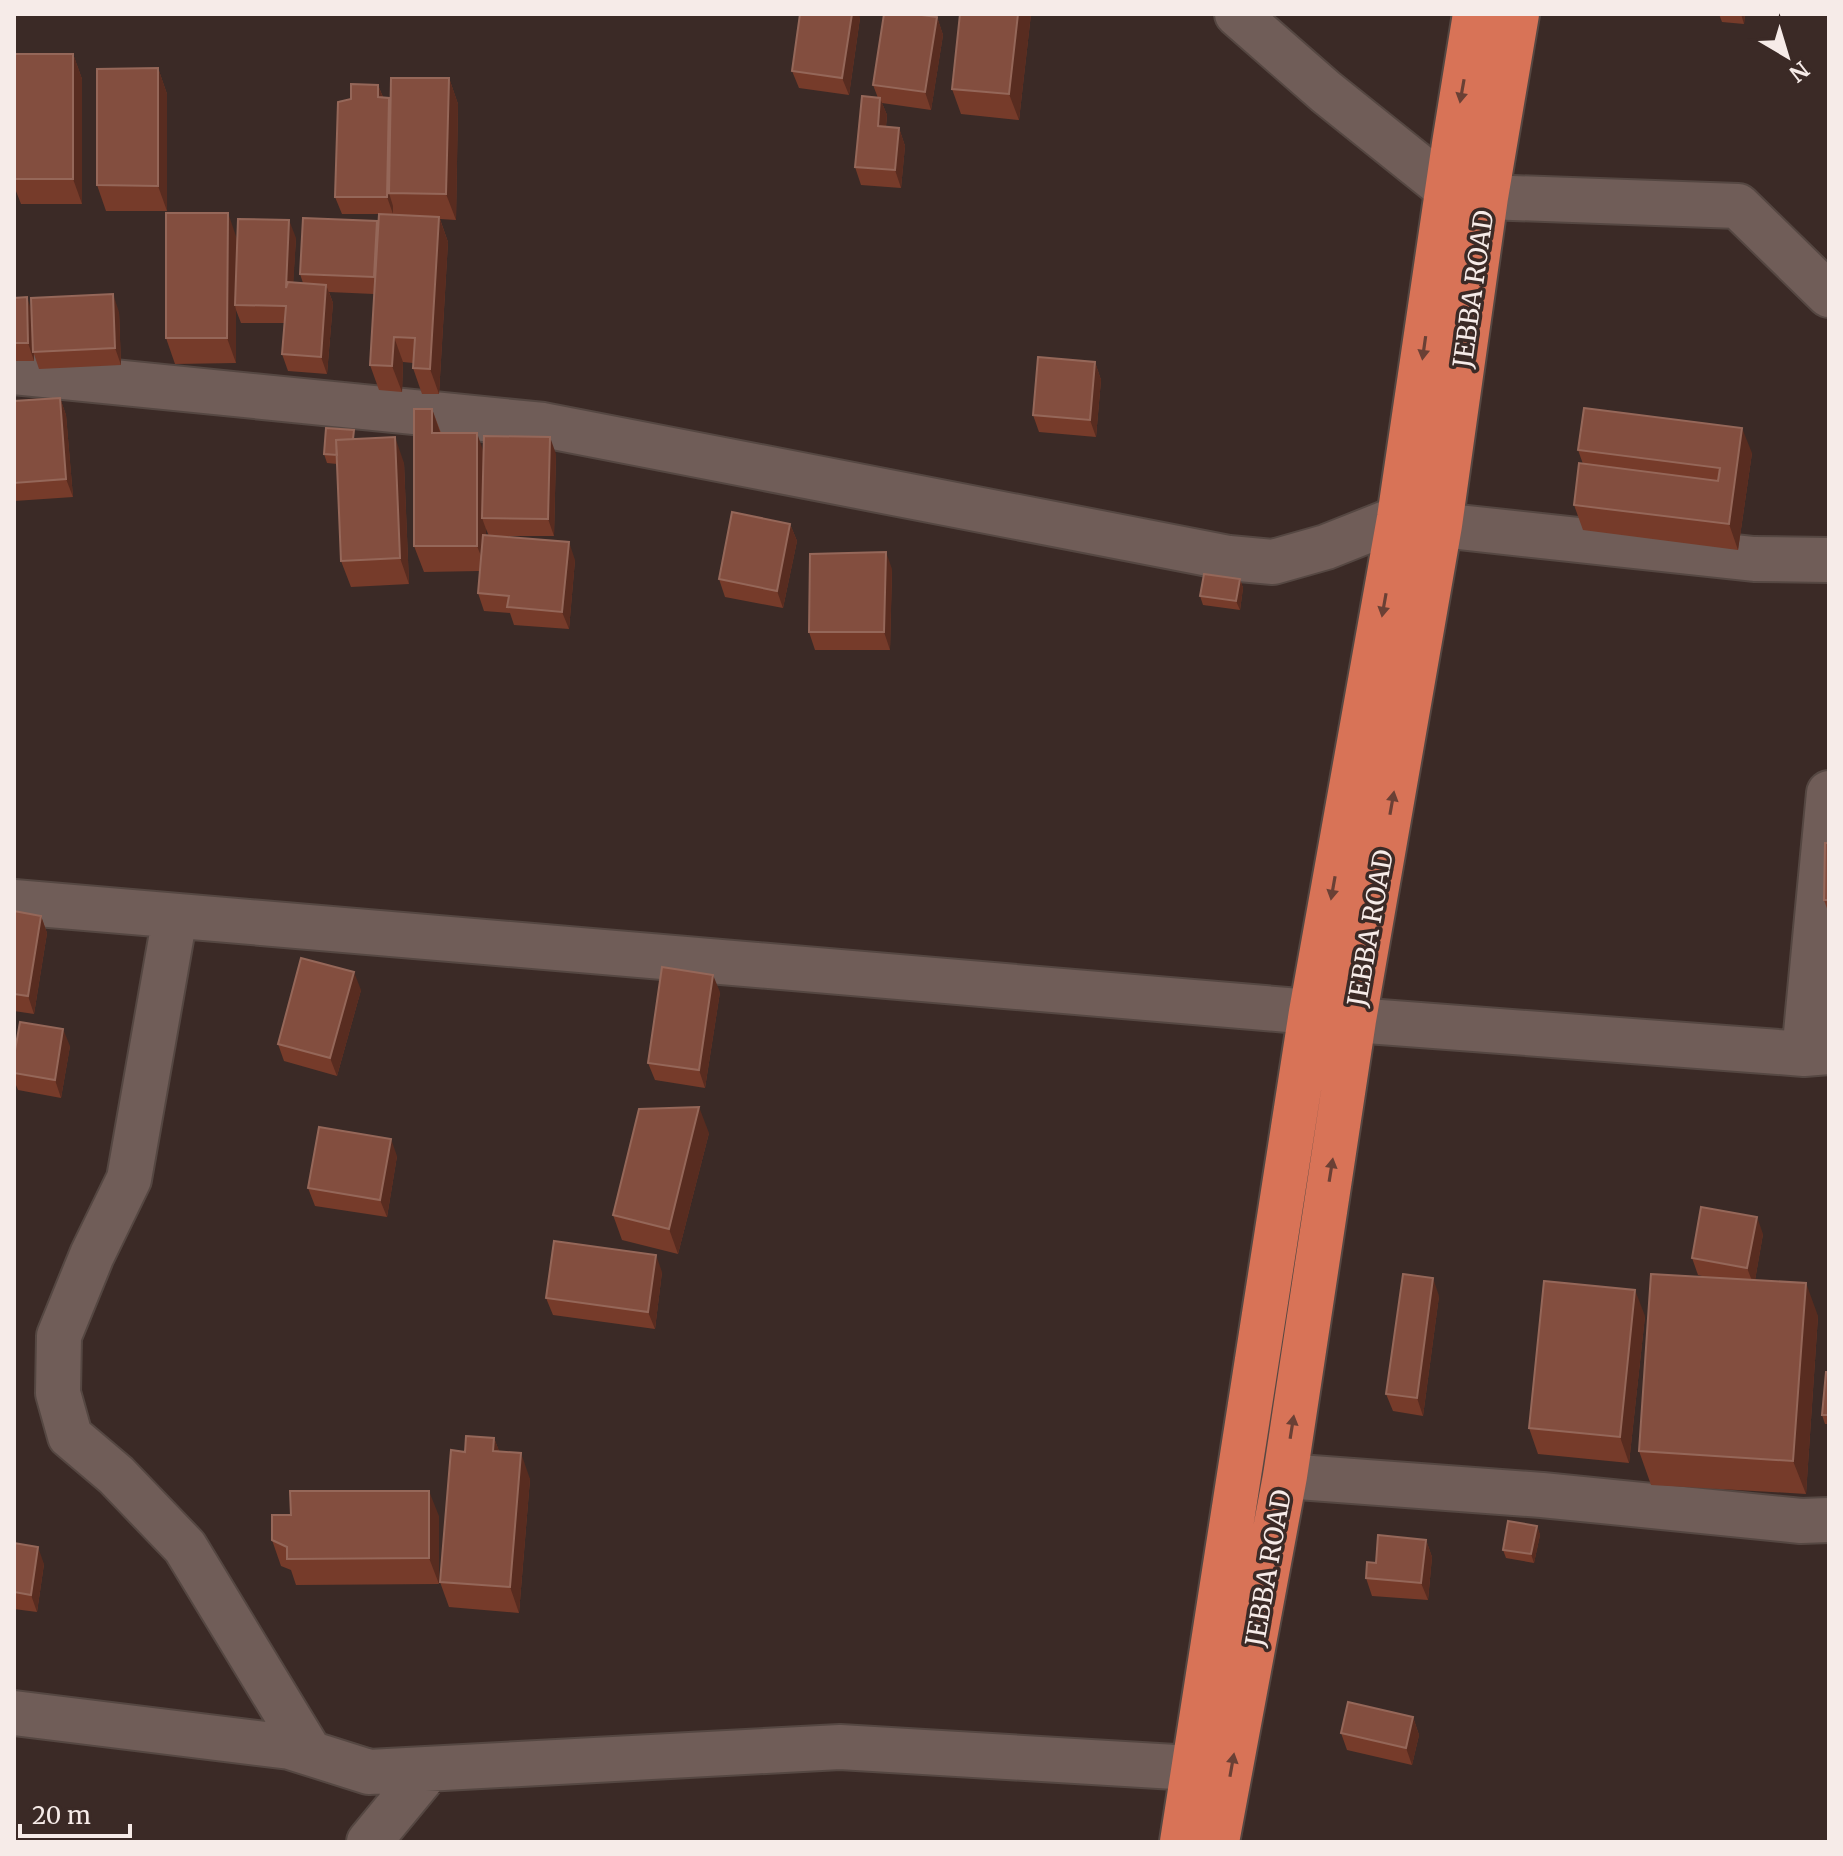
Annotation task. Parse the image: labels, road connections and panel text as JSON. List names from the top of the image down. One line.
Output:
{"streets":{"highway":["JEBBA ROAD"]},"scale_bar":"20 m","north":"bottom right"}
